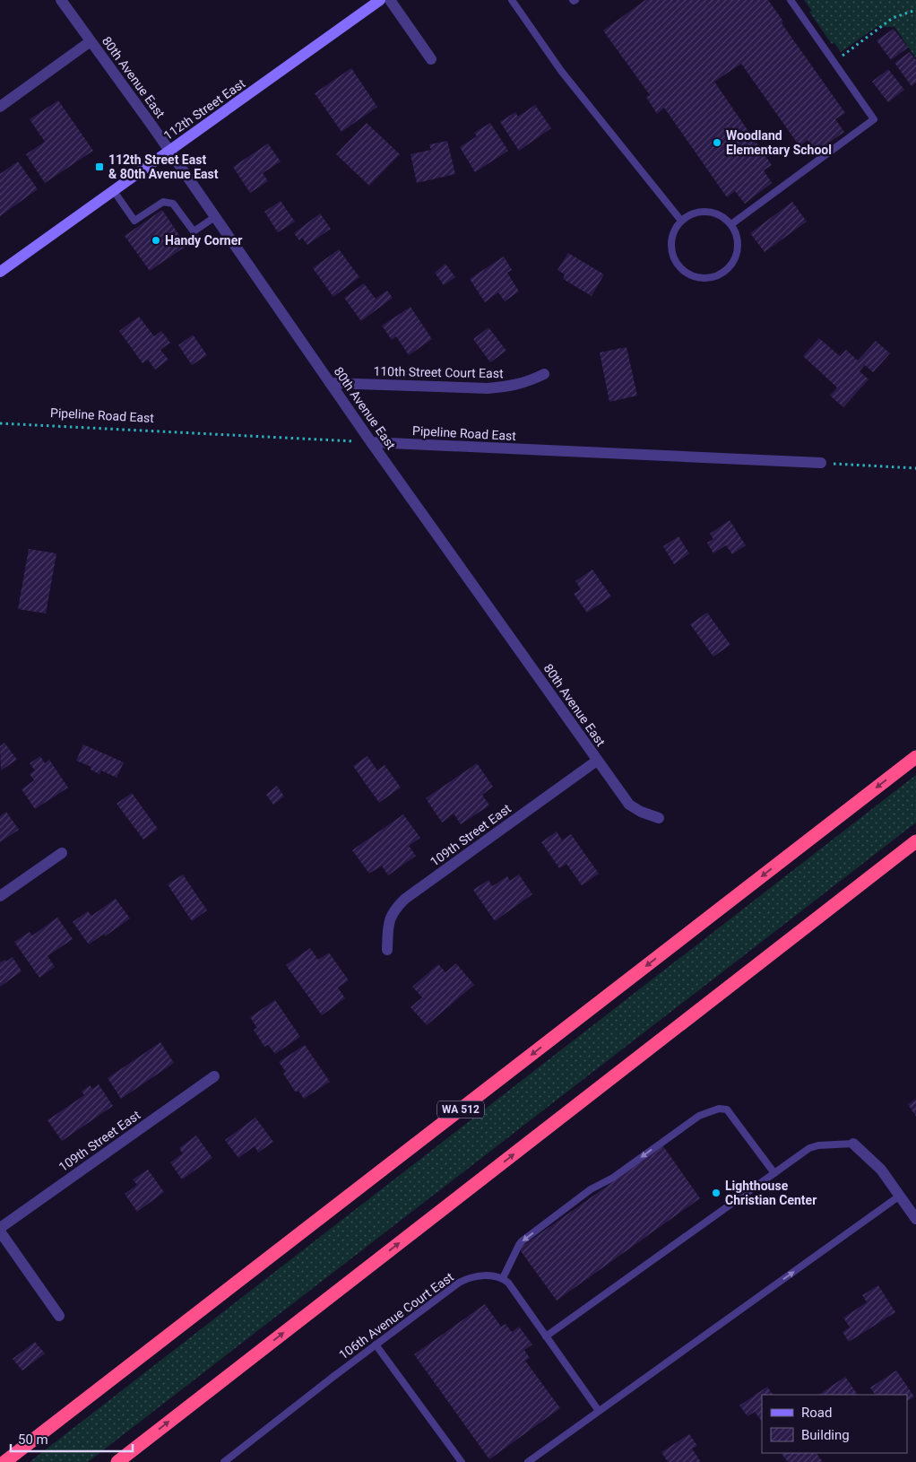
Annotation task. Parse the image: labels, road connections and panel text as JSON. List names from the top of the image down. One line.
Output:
{"streets":{"highway":["WA 512"],"main road":["112th Street East"],"street":["80th Avenue East","110th Street Court East","Pipeline Road East","109th Street East"],"lane":["106th Avenue Court East"]},"crossings":[["80th Avenue East","112th Street East"],["80th Avenue East","110th Street Court East"],["80th Avenue East","Pipeline Road East"],["80th Avenue East","109th Street East"]],"places":{"other":["Woodland Elementary School","Handy Corner","Lighthouse Christian Center"],"transit":["112th Street East & 80th Avenue East"]},"legend":["Road","Building"],"scale_bar":"50 m"}
